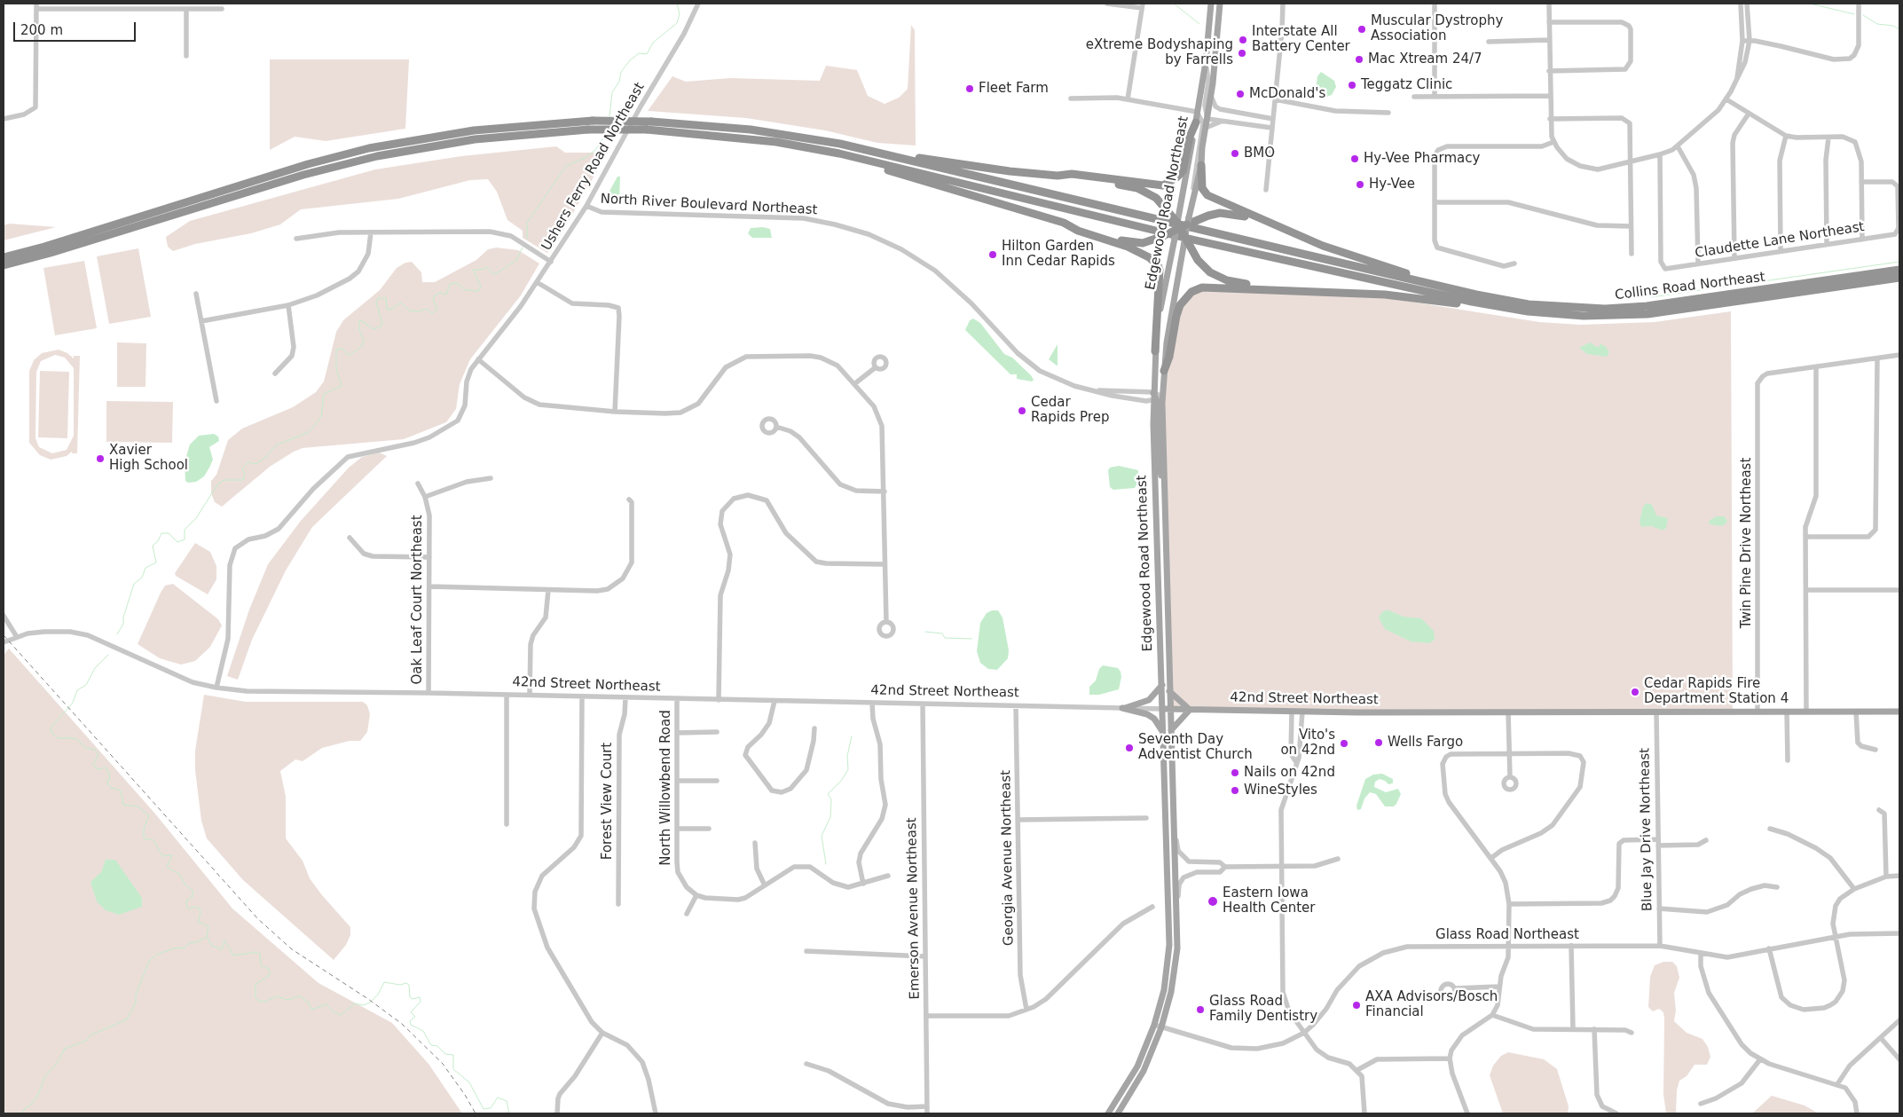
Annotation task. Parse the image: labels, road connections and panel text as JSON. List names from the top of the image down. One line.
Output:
{"streets":{"highway":["Collins Road Northeast"],"main road":["Edgewood Road Northeast","42nd Street Northeast"],"street":["Ushers Ferry Road Northeast","North River Boulevard Northeast","Claudette Lane Northeast","Twin Pine Drive Northeast","Oak Leaf Court Northeast","North Willowbend Road","Forest View Court","Blue Jay Drive Northeast","Georgia Avenue Northeast","Emerson Avenue Northeast","Glass Road Northeast"]},"crossings":[["Ushers Ferry Road Northeast","North River Boulevard Northeast"],["Ushers Ferry Road Northeast","42nd Street Northeast"],["Edgewood Road Northeast","North River Boulevard Northeast"],["Edgewood Road Northeast","42nd Street Northeast"],["Edgewood Road Northeast","Glass Road Northeast"],["Twin Pine Drive Northeast","42nd Street Northeast"],["Oak Leaf Court Northeast","42nd Street Northeast"],["42nd Street Northeast","North Willowbend Road"],["42nd Street Northeast","Forest View Court"],["42nd Street Northeast","Blue Jay Drive Northeast"],["42nd Street Northeast","Georgia Avenue Northeast"],["42nd Street Northeast","Emerson Avenue Northeast"],["Blue Jay Drive Northeast","Glass Road Northeast"]],"places":["Muscular Dystrophy Association","Interstate All Battery Center","eXtreme Bodyshaping by Farrells","Mac Xtream 24/7","Teggatz Clinic","Fleet Farm","McDonald's","BMO","Hy-Vee Pharmacy","Hy-Vee","Hilton Garden Inn Cedar Rapids","Cedar Rapids Prep","Xavier High School","Cedar Rapids Fire Department Station 4","Wells Fargo","Vito's on 42nd","Seventh Day Adventist Church","Nails on 42nd","WineStyles","Eastern Iowa Health Center","AXA Advisors/Bosch Financial","Glass Road Family Dentistry"],"scale_bar":"200 m"}
